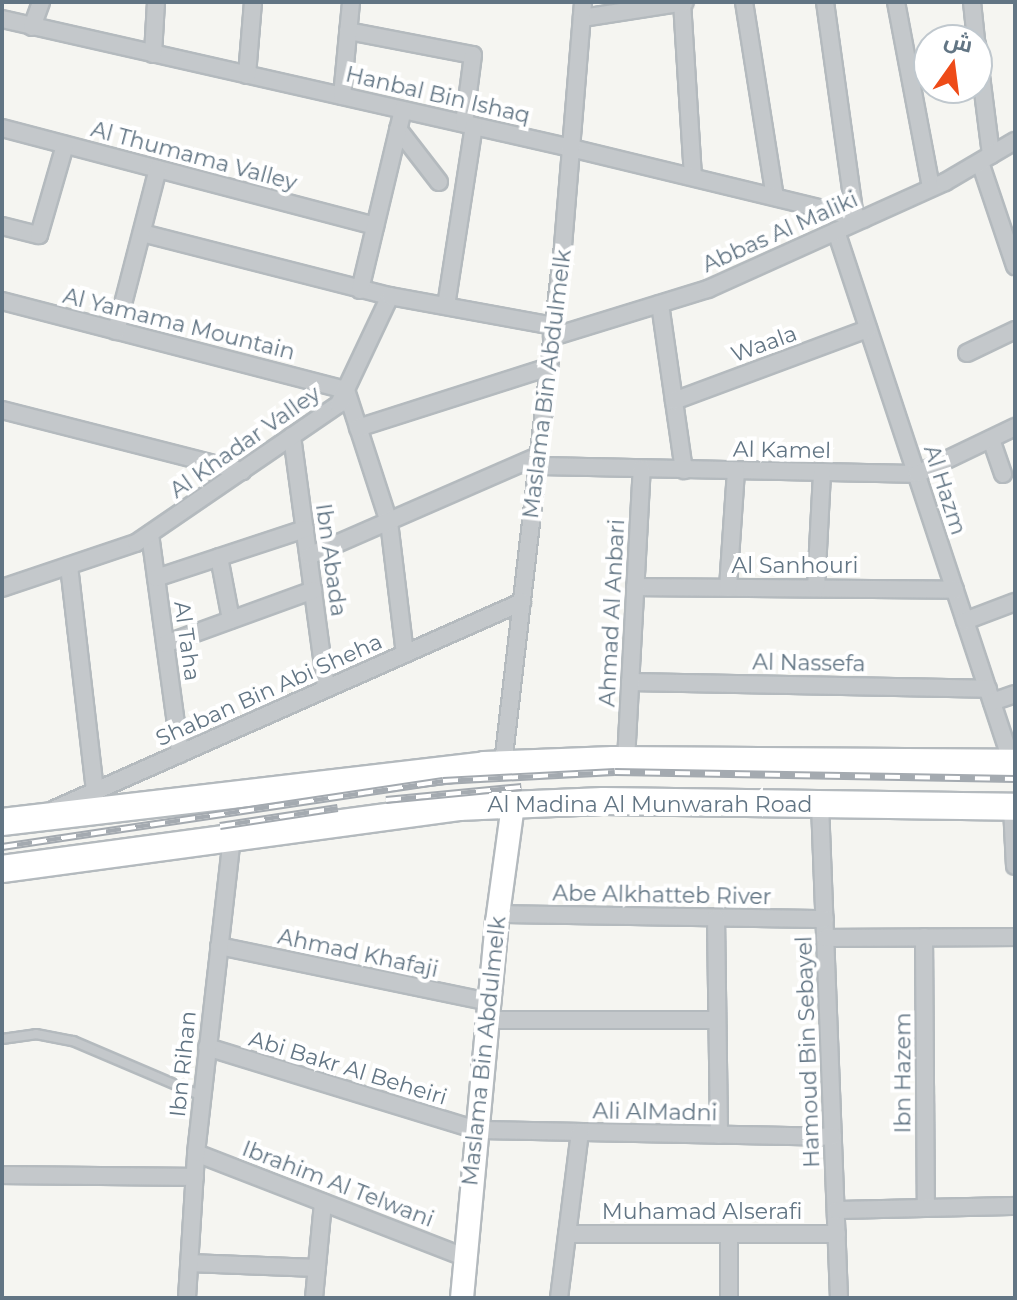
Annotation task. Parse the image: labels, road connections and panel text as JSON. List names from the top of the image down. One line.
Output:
{"streets":{"main road":["Maslama Bin Abdulmelk","Al Madina Al Munwarah Road"],"street":["Hanbal Bin Ishaq","Al Thumama Valley","Abbas Al Maliki","Al Yamama Mountain","Waala","Al Khadar Valley","Al Kamel","Al Hazm","Ibn Abada","Al Sanhouri","Ahmad Al Anbari","Al Taha","Al Nassefa","Shaban Bin Abi Sheha","Abe Alkhatteb River","Ahmad Khafaji","Hamoud Bin Sebayel","Ibn Rihan","Abi Bakr Al Beheiri","Ibn Hazem","Ali AlMadni","Ibrahim Al Telwani","Muhamad Alserafi"]},"crossings":[["Hanbal Bin Ishaq","Abbas Al Maliki"],["Hanbal Bin Ishaq","Maslama Bin Abdulmelk"],["Abbas Al Maliki","Maslama Bin Abdulmelk"],["Abbas Al Maliki","Al Hazm"],["Al Yamama Mountain","Al Khadar Valley"],["Waala","Al Hazm"],["Maslama Bin Abdulmelk","Al Kamel"],["Maslama Bin Abdulmelk","Shaban Bin Abi Sheha"],["Maslama Bin Abdulmelk","Al Madina Al Munwarah Road"],["Maslama Bin Abdulmelk","Abe Alkhatteb River"],["Maslama Bin Abdulmelk","Ahmad Khafaji"],["Maslama Bin Abdulmelk","Abi Bakr Al Beheiri"],["Maslama Bin Abdulmelk","Ali AlMadni"],["Maslama Bin Abdulmelk","Ibrahim Al Telwani"],["Al Khadar Valley","Ibn Abada"],["Al Khadar Valley","Al Taha"],["Al Kamel","Al Hazm"],["Al Kamel","Ibn Abada"],["Al Kamel","Ahmad Al Anbari"],["Al Hazm","Al Sanhouri"],["Al Hazm","Al Nassefa"],["Al Hazm","Al Madina Al Munwarah Road"],["Ibn Abada","Shaban Bin Abi Sheha"],["Al Sanhouri","Ahmad Al Anbari"],["Ahmad Al Anbari","Al Nassefa"],["Ahmad Al Anbari","Al Madina Al Munwarah Road"],["Al Taha","Shaban Bin Abi Sheha"],["Shaban Bin Abi Sheha","Al Madina Al Munwarah Road"],["Al Madina Al Munwarah Road","Hamoud Bin Sebayel"],["Al Madina Al Munwarah Road","Ibn Rihan"],["Abe Alkhatteb River","Hamoud Bin Sebayel"],["Ahmad Khafaji","Ibn Rihan"],["Hamoud Bin Sebayel","Ali AlMadni"],["Hamoud Bin Sebayel","Muhamad Alserafi"],["Ibn Rihan","Abi Bakr Al Beheiri"],["Ibn Rihan","Ibrahim Al Telwani"],["Abi Bakr Al Beheiri","Ali AlMadni"]],"north":"top"}
